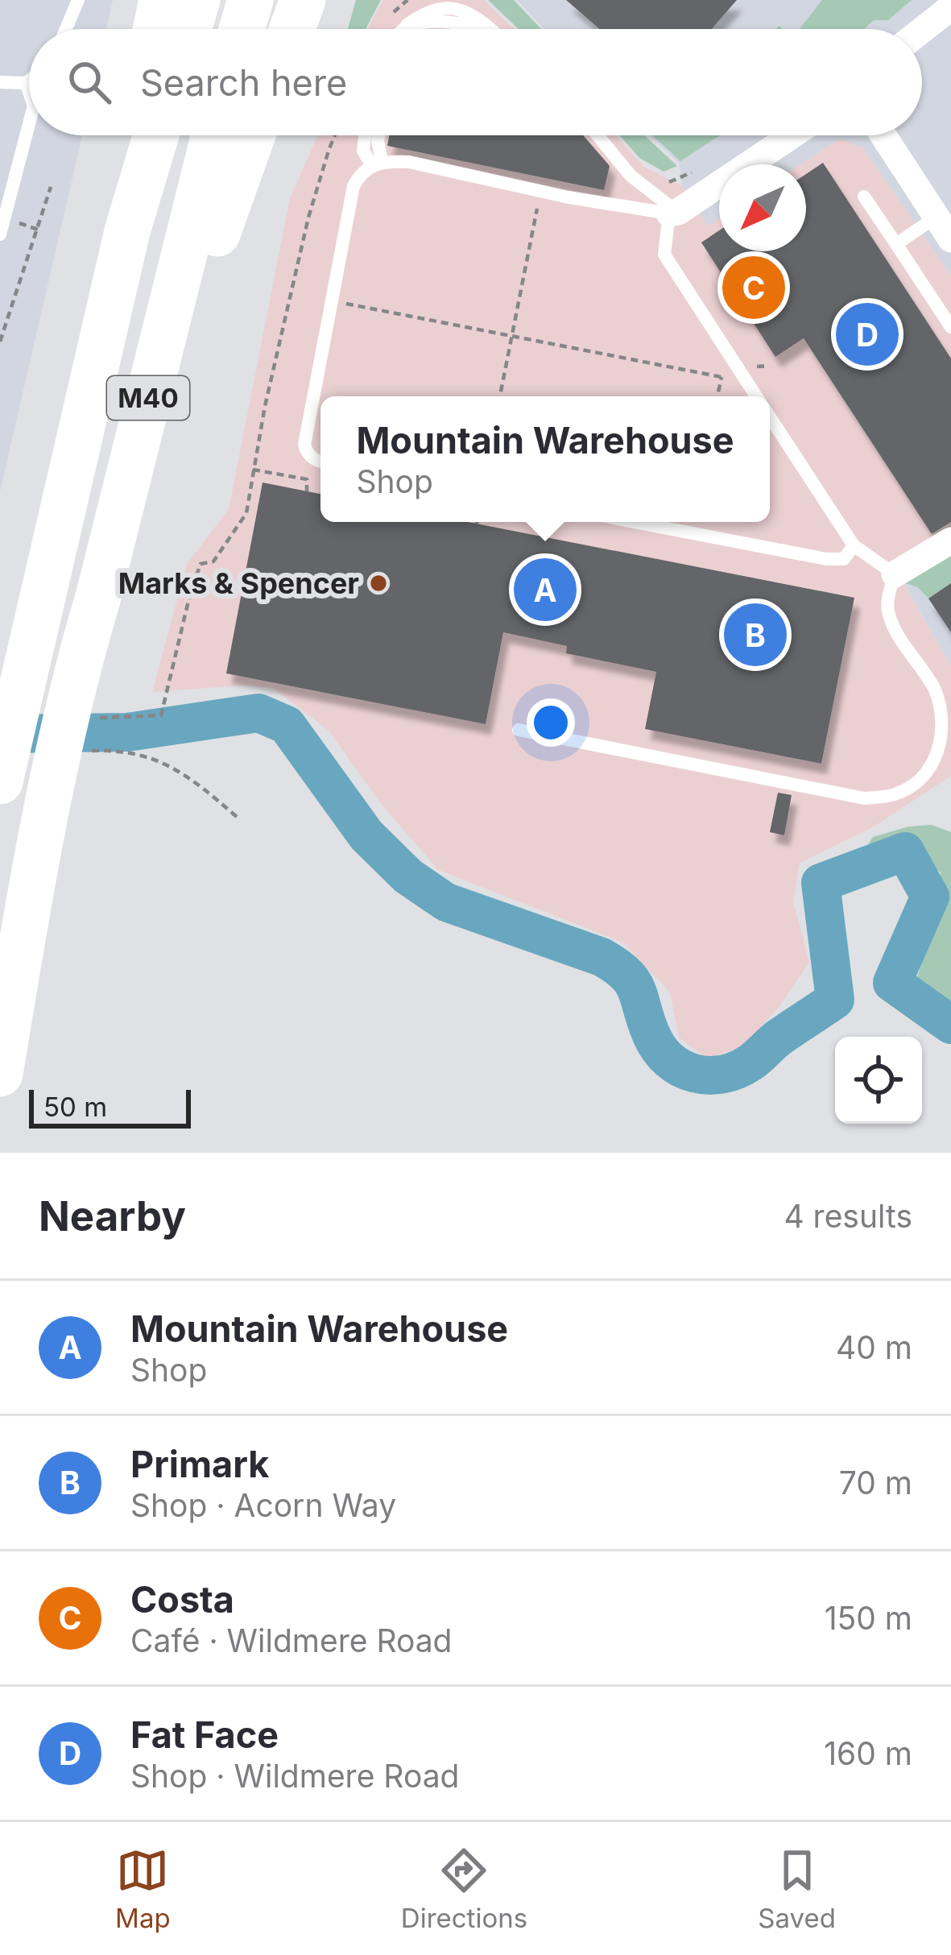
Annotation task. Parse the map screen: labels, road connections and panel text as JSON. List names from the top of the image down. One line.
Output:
{"streets":{"highway":["M40"]},"places":["Marks & Spencer"],"scale_bar":"50 m","north":"bottom left","page":{"search":"Search here","pins":["C","D","A","B"],"popup":["Mountain Warehouse","Shop"],"scale":"50 m","heading":["Nearby","4 results"],"list":[{"mark":"A","name":"Mountain Warehouse","note":"Shop","value":"40 m"},{"mark":"B","name":"Primark","note":"Shop · Acorn Way","value":"70 m"},{"mark":"C","name":"Costa","note":"Café · Wildmere Road","value":"150 m"},{"mark":"D","name":"Fat Face","note":"Shop · Wildmere Road","value":"160 m"}],"nav":["Map","Directions","Saved"]}}
